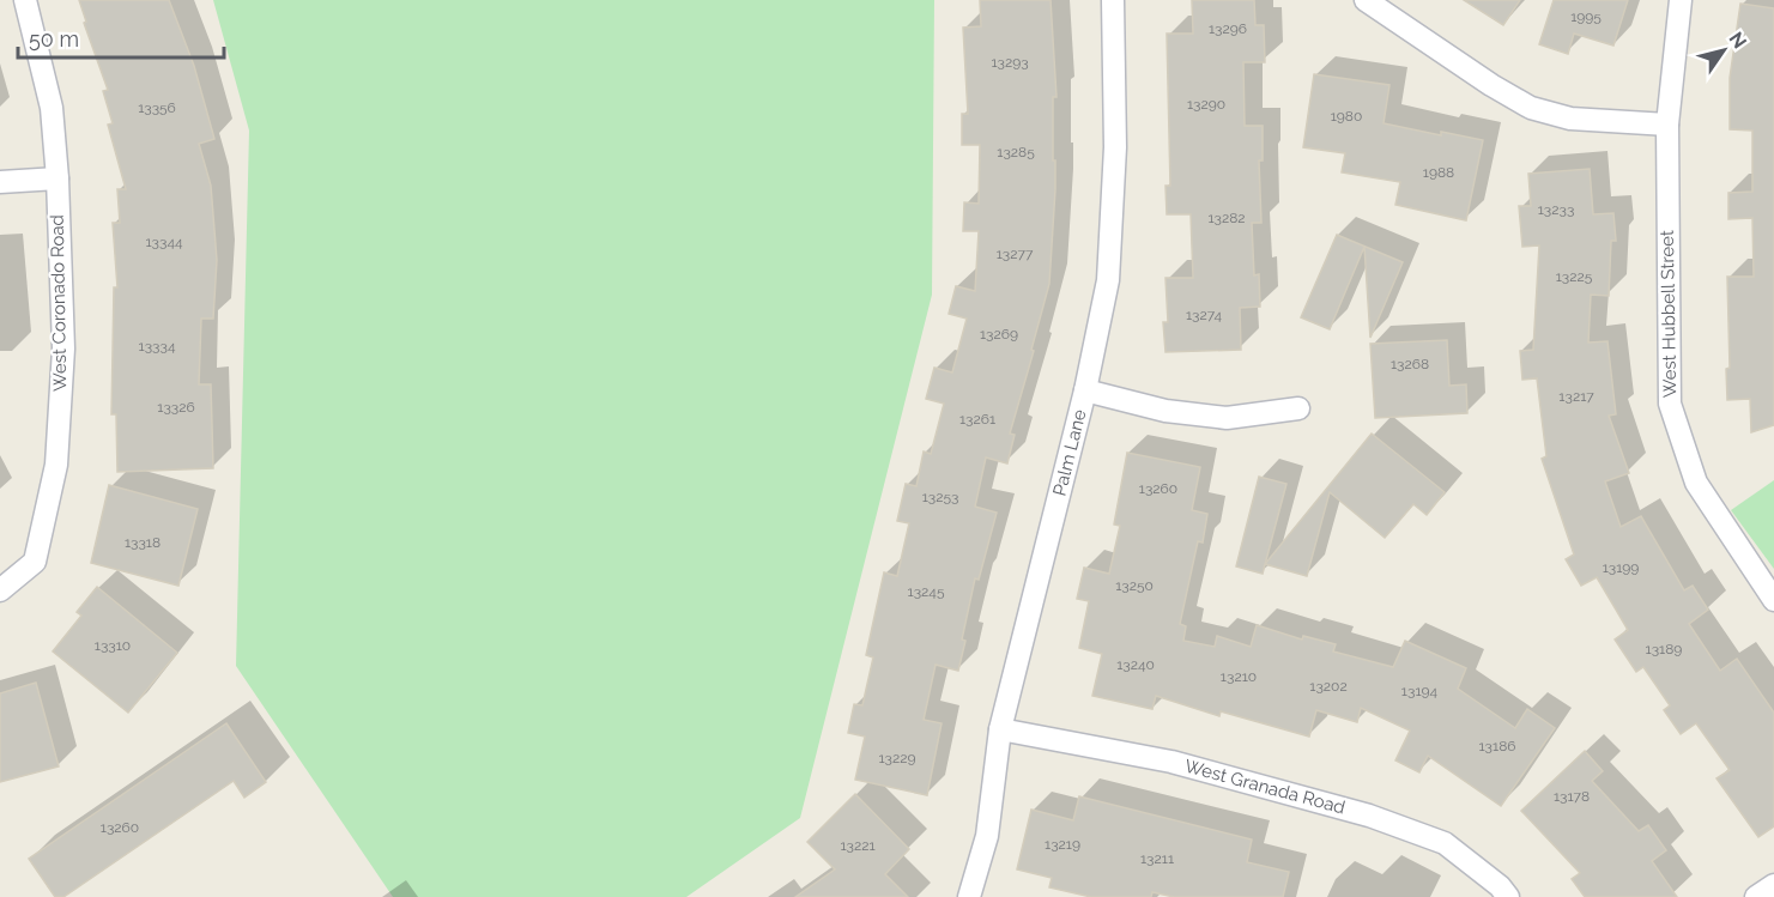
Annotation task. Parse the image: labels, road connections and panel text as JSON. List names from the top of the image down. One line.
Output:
{"streets":{"street":["West Coronado Road","West Hubbell Street","Palm Lane","West Granada Road"]},"crossings":[["Palm Lane","West Granada Road"]],"house_numbers":["1995","13296","13293","13290","13356","1980","13285","1988","13233","13282","13344","13277","13225","13274","13269","13334","13268","13217","13326","13261","13260","13253","13318","13199","13250","13245","13310","13189","13240","13210","13202","13194","13186","13229","13178","13260","13219","13221","13211"],"scale_bar":"50 m","north":"top right"}
